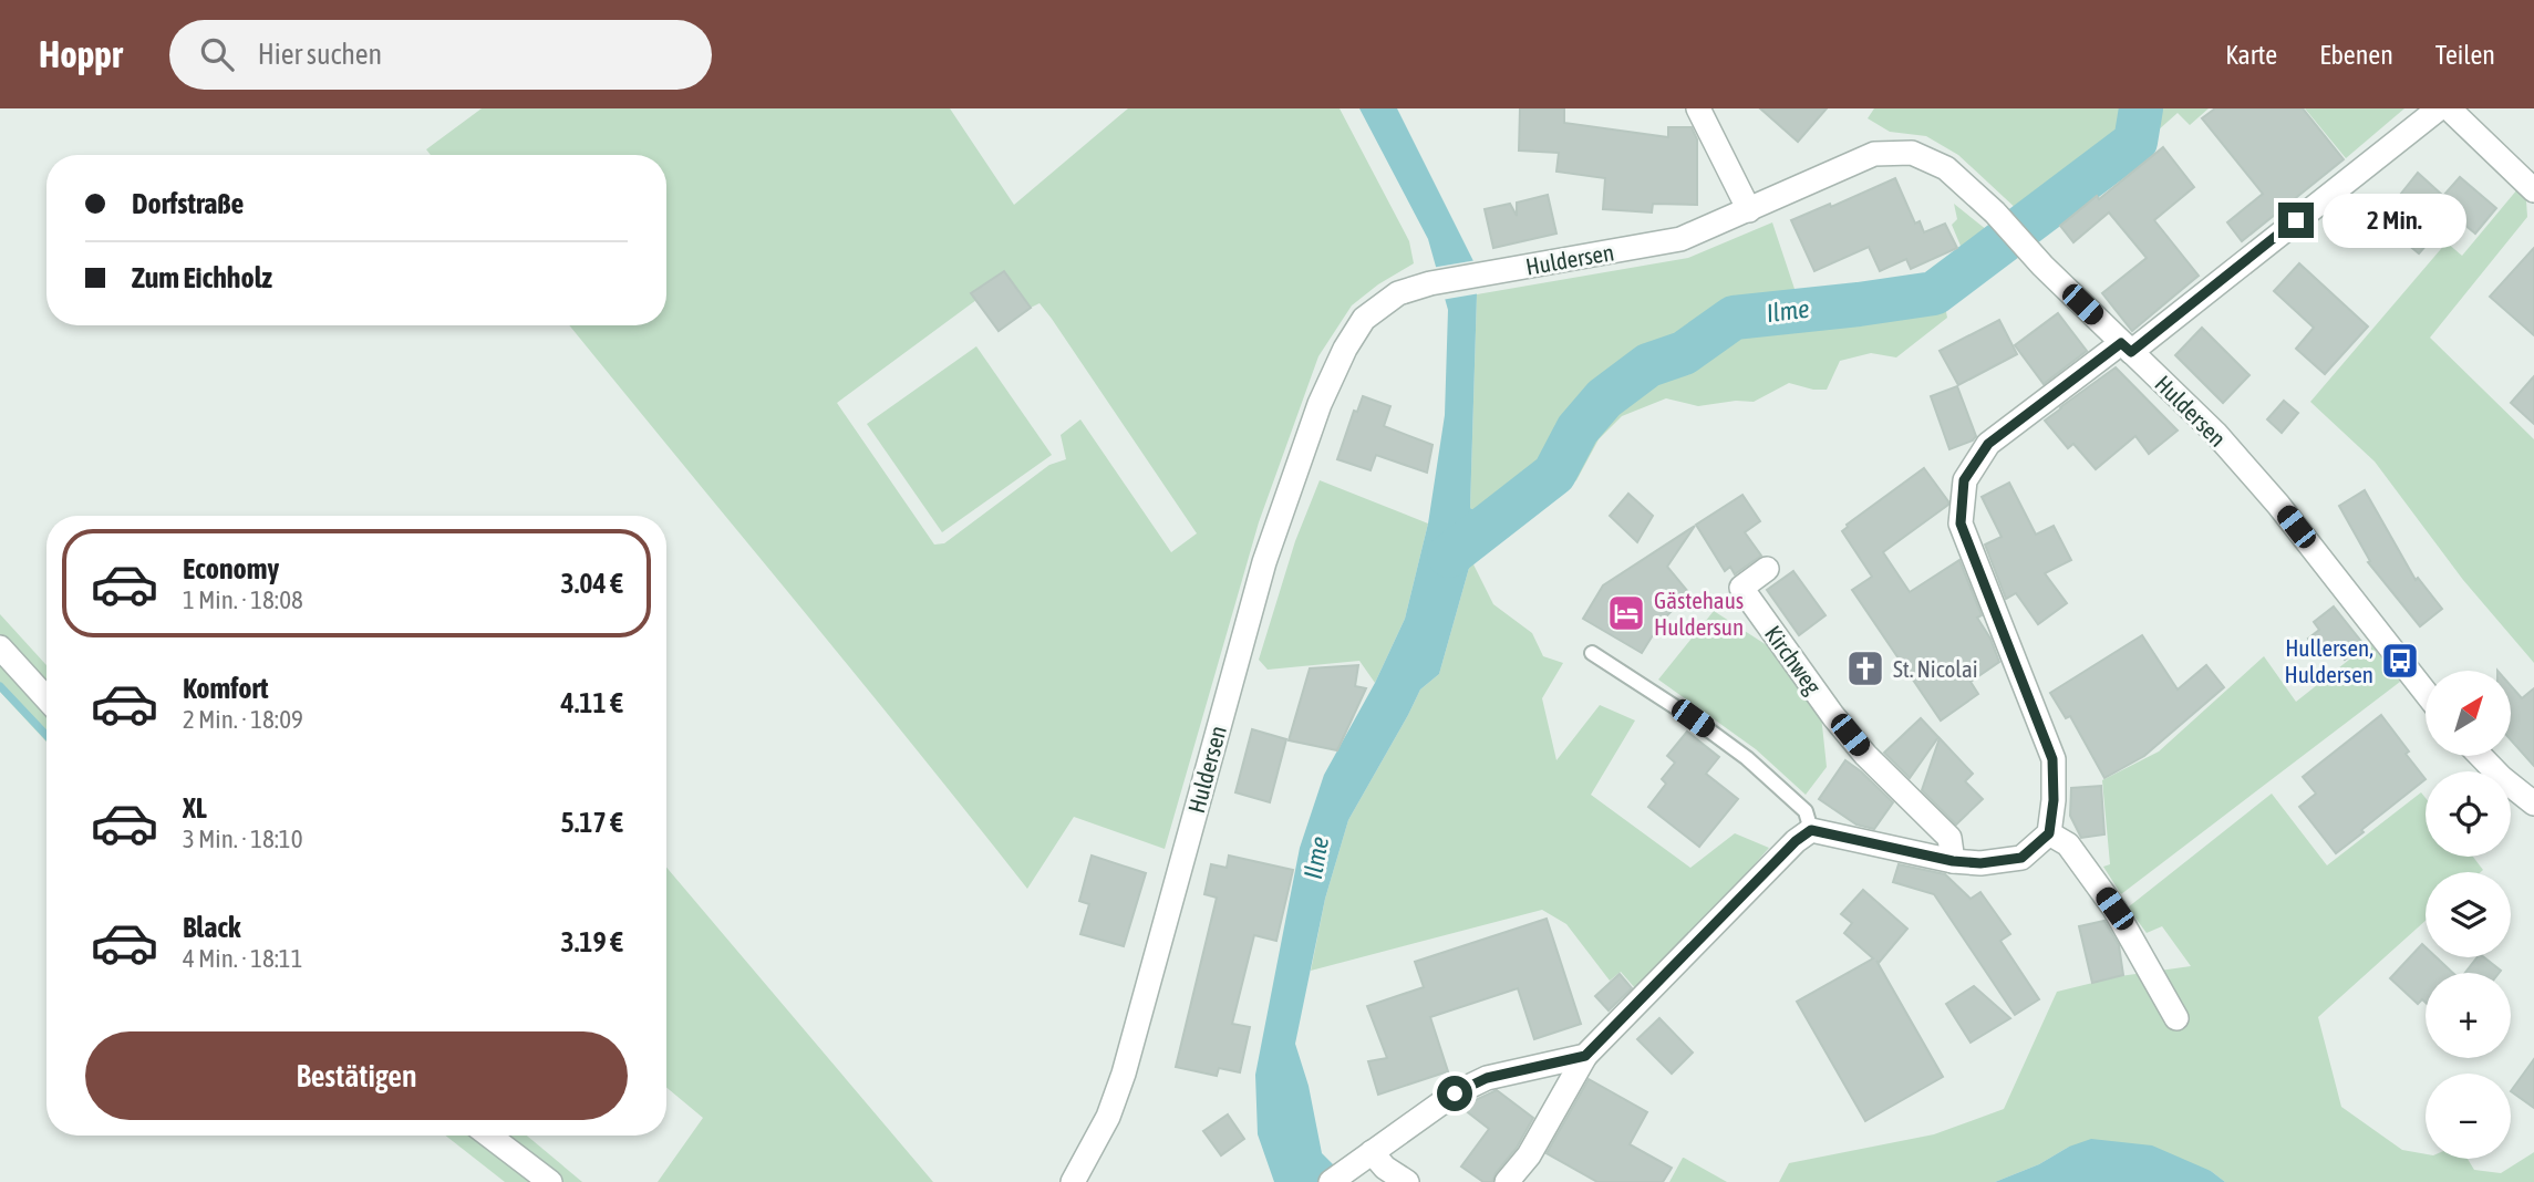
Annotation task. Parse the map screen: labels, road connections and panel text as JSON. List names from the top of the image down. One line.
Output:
{"streets":{"street":["Huldersen","Kirchweg"]},"water":["Ilme"],"places":{"hotel":["Gästehaus Huldersun"],"bus stop":["Hullersen, Huldersen"],"church":["St. Nicolai"]},"north":"top right","page":{"header":"Hoppr","search":"Hier suchen","nav":["Karte","Ebenen","Teilen"],"banner":["Dorfstraße","Zum Eichholz"],"bubble":"2 Min.","list":[{"name":"Economy","note":"1 Min. · 18:08","value":"3.04 €"},{"name":"Komfort","note":"2 Min. · 18:09","value":"4.11 €"},{"name":"XL","note":"3 Min. · 18:10","value":"5.17 €"},{"name":"Black","note":"4 Min. · 18:11","value":"3.19 €"}],"map_buttons":["+","−"],"buttons":"Bestätigen"}}
